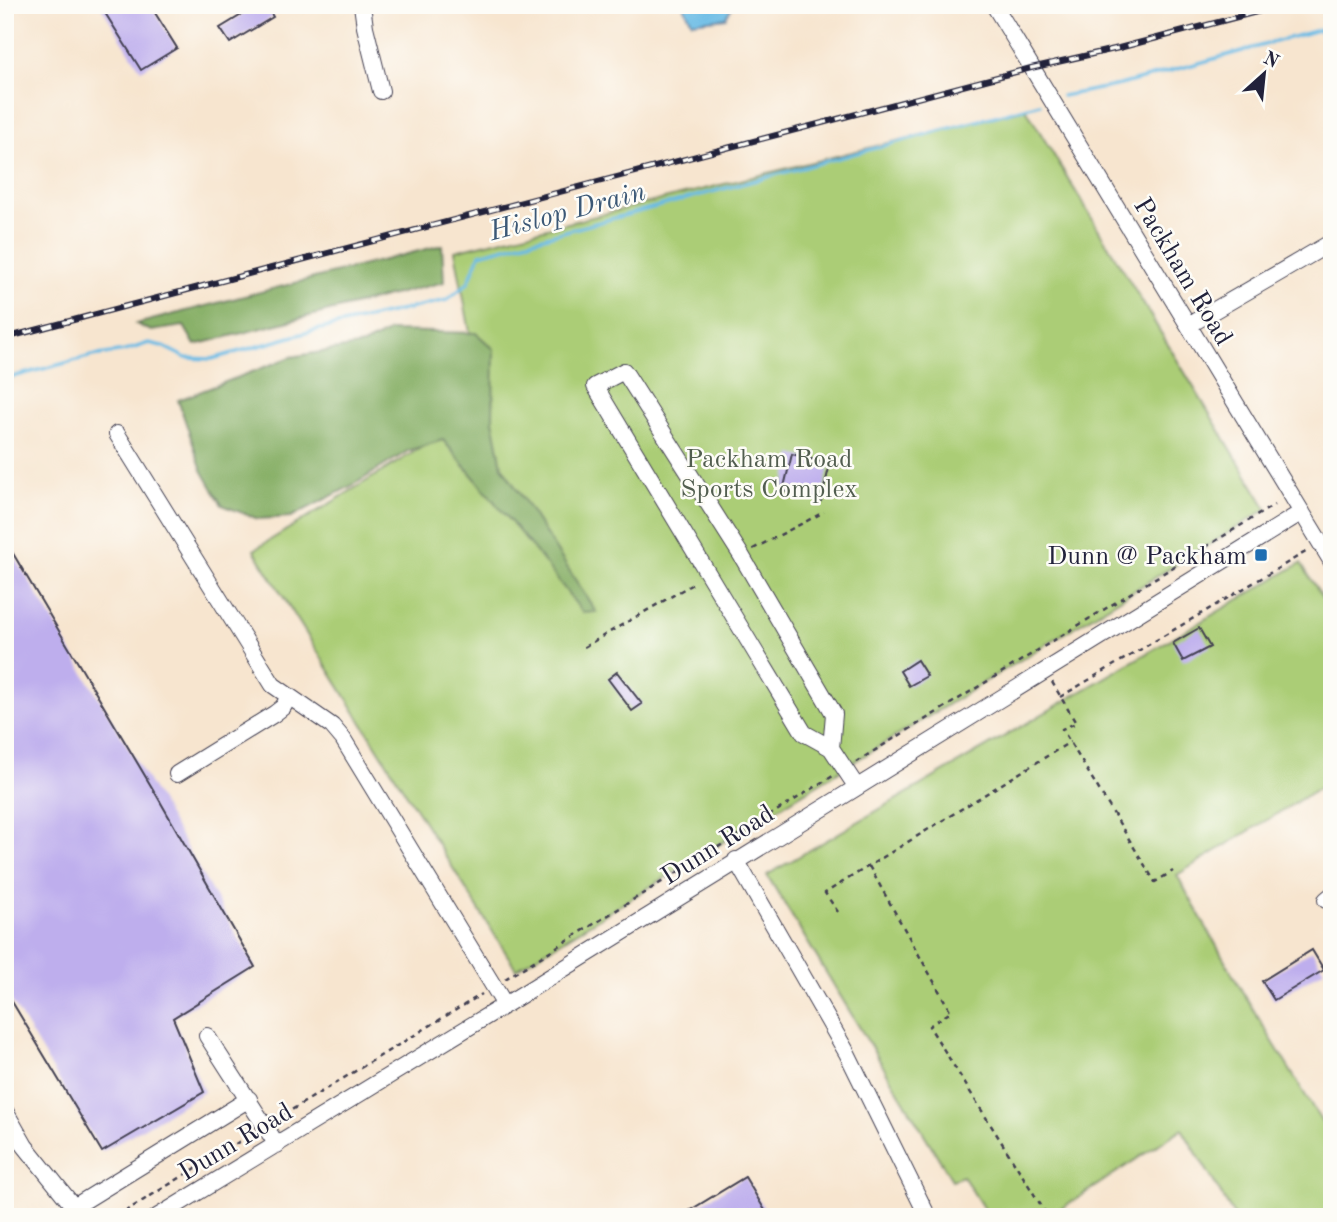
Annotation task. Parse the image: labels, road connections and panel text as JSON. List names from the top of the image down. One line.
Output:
{"streets":{"street":["Packham Road","Dunn Road"]},"crossings":[["Packham Road","Dunn Road"]],"water":["Hislop Drain"],"parks":["Packham Road Sports Complex"],"places":{"transit":["Dunn @ Packham"]},"north":"top right"}
